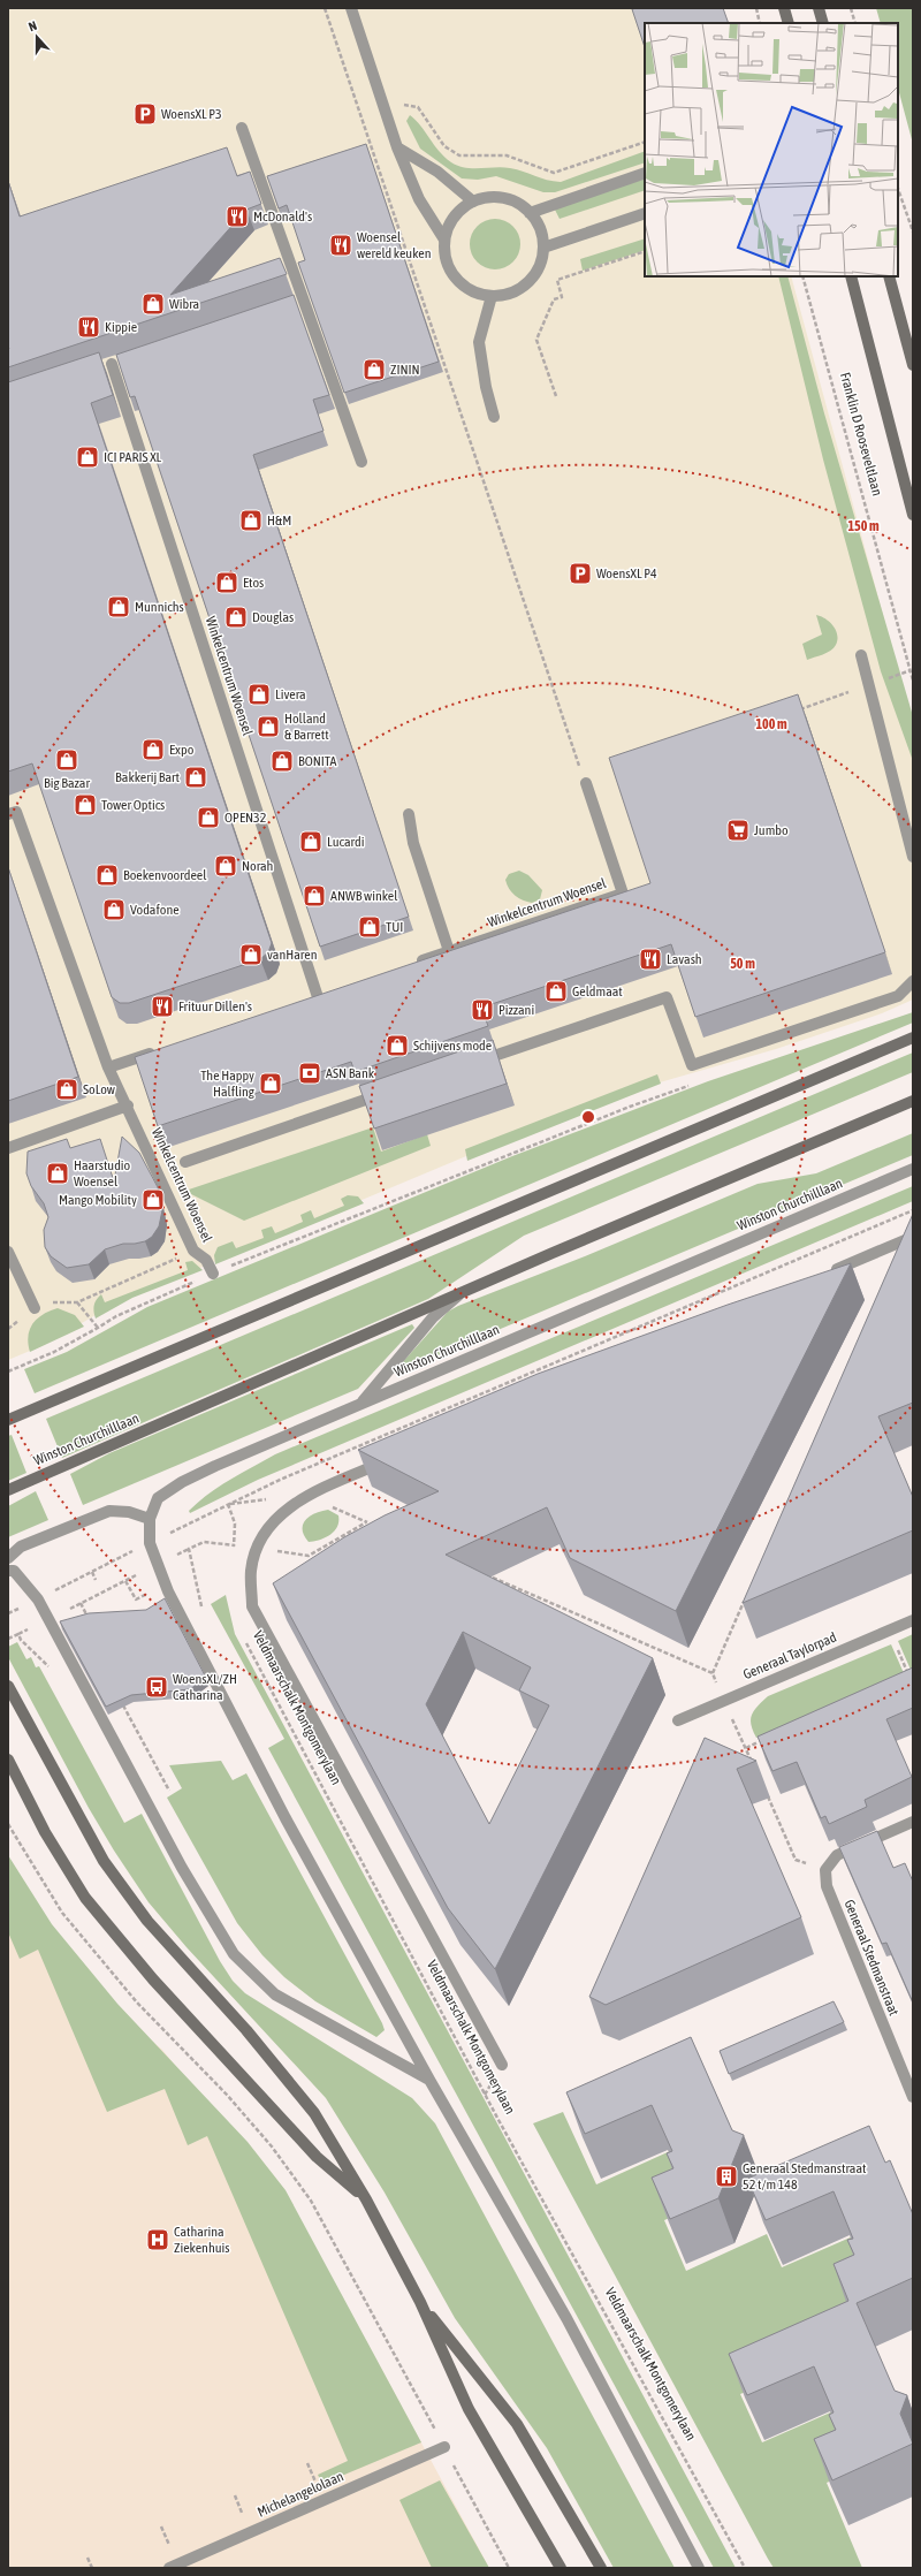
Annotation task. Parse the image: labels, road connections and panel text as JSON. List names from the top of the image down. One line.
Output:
{"streets":{"main road":["Winston Churchilllaan"],"street":["Winkelcentrum Woensel","Generaal Taylorpad","Generaal Stedmanstraat","Michelangelolaan"],"path":["Franklin D Rooseveltlaan","Veldmaarschalk Montgomerylaan"]},"places":{"parking":["WoensXL P3","WoensXL P4"],"restaurant":["McDonald's","Woensel wereld keuken","Kippie","Lavash","Frituur Dillen's","Pizzani"],"shop":["Wibra","ZININ","ICI PARIS XL","H&M","Etos","Munnichs","Douglas","Livera","Holland & Barrett","Expo","Big Bazar","BONITA","Bakkerij Bart","Tower Optics","OPEN32","Lucardi","Norah","Boekenvoordeel","ANWB winkel","Vodafone","TUI","vanHaren","Geldmaat","Schijvens mode","The Happy Halfling","SoLow","Haarstudio Woensel","Mango Mobility"],"supermarket":["Jumbo"],"bank":["ASN Bank"],"bus stop":["WoensXL/ZH Catharina"],"building":["Generaal Stedmanstraat 52 t/m 148"],"hospital":["Catharina Ziekenhuis"]},"north":"top","rings":["150 m","100 m","50 m"]}
